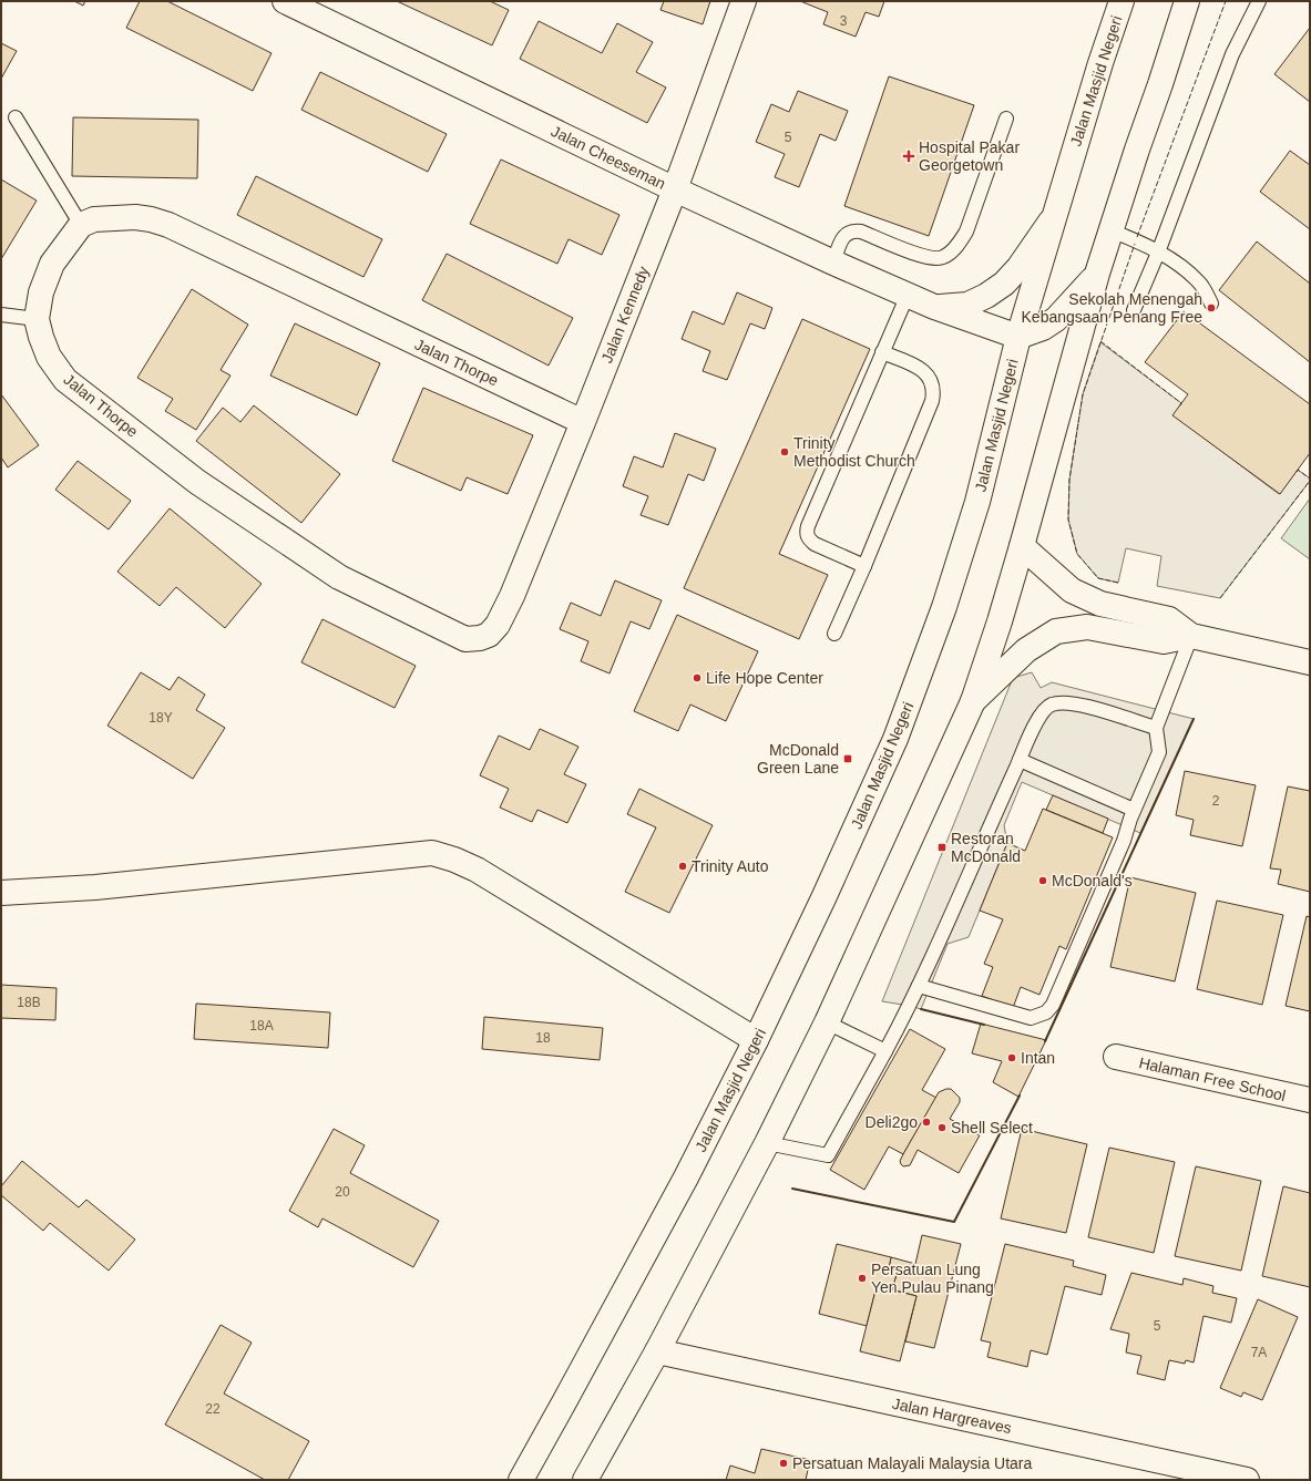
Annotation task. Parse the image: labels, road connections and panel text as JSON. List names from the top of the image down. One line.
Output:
{"streets":{"main road":["Jalan Masjid Negeri","Jalan Cheeseman","Jalan Kennedy","Jalan Thorpe","Halaman Free School","Jalan Hargreaves"]},"crossings":[["Jalan Masjid Negeri","Jalan Cheeseman"],["Jalan Cheeseman","Jalan Kennedy"],["Jalan Kennedy","Jalan Thorpe"]],"places":{"health":["Hospital Pakar Georgetown"],"other":["Sekolah Menengah Kebangsaan Penang Free","Trinity Methodist Church","Life Hope Center","Trinity Auto","McDonald's","Intan","Deli2go","Shell Select","Persatuan Lung Yen Pulau Pinang","Persatuan Malayali Malaysia Utara"],"transit":["McDonald Green Lane","Restoran McDonald"]},"house_numbers":["3","5","18Y","2","18B","18A","18","20","5","7A","22"]}
